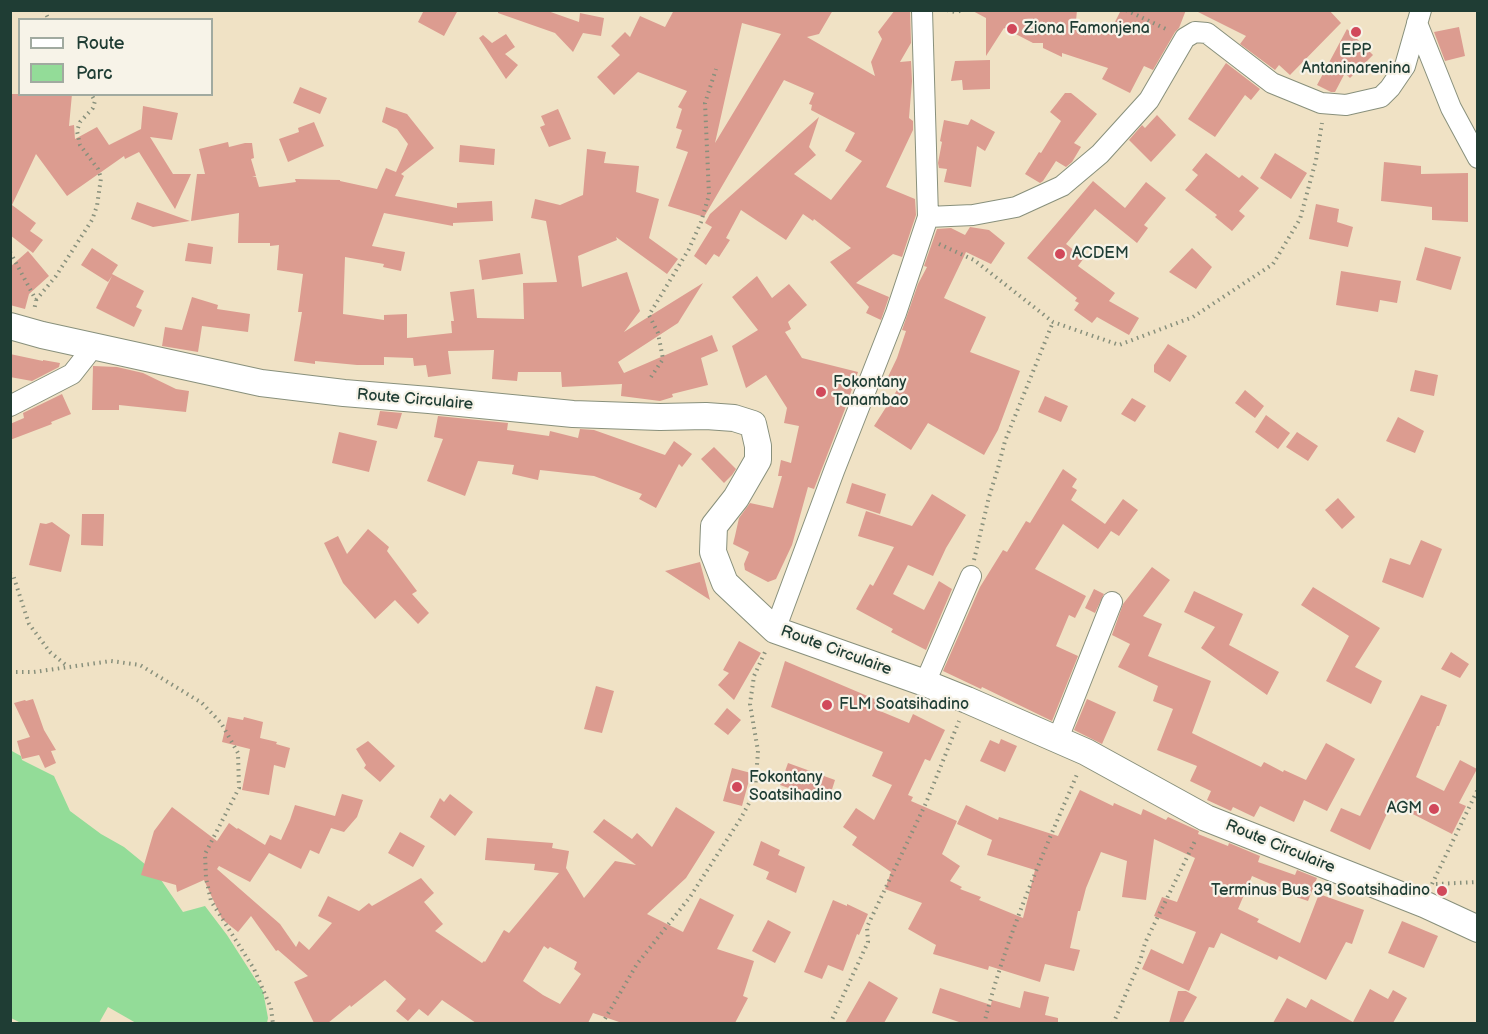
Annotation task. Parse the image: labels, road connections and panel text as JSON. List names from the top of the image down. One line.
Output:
{"streets":{"street":["Route Circulaire"]},"places":["Ziona Famonjena","EPP Antaninarenina","ACDEM","Fokontany Tanambao","FLM Soatsihadino","Fokontany Soatsihadino","AGM","Terminus Bus 39 Soatsihadino"],"legend":["Route","Parc"]}
